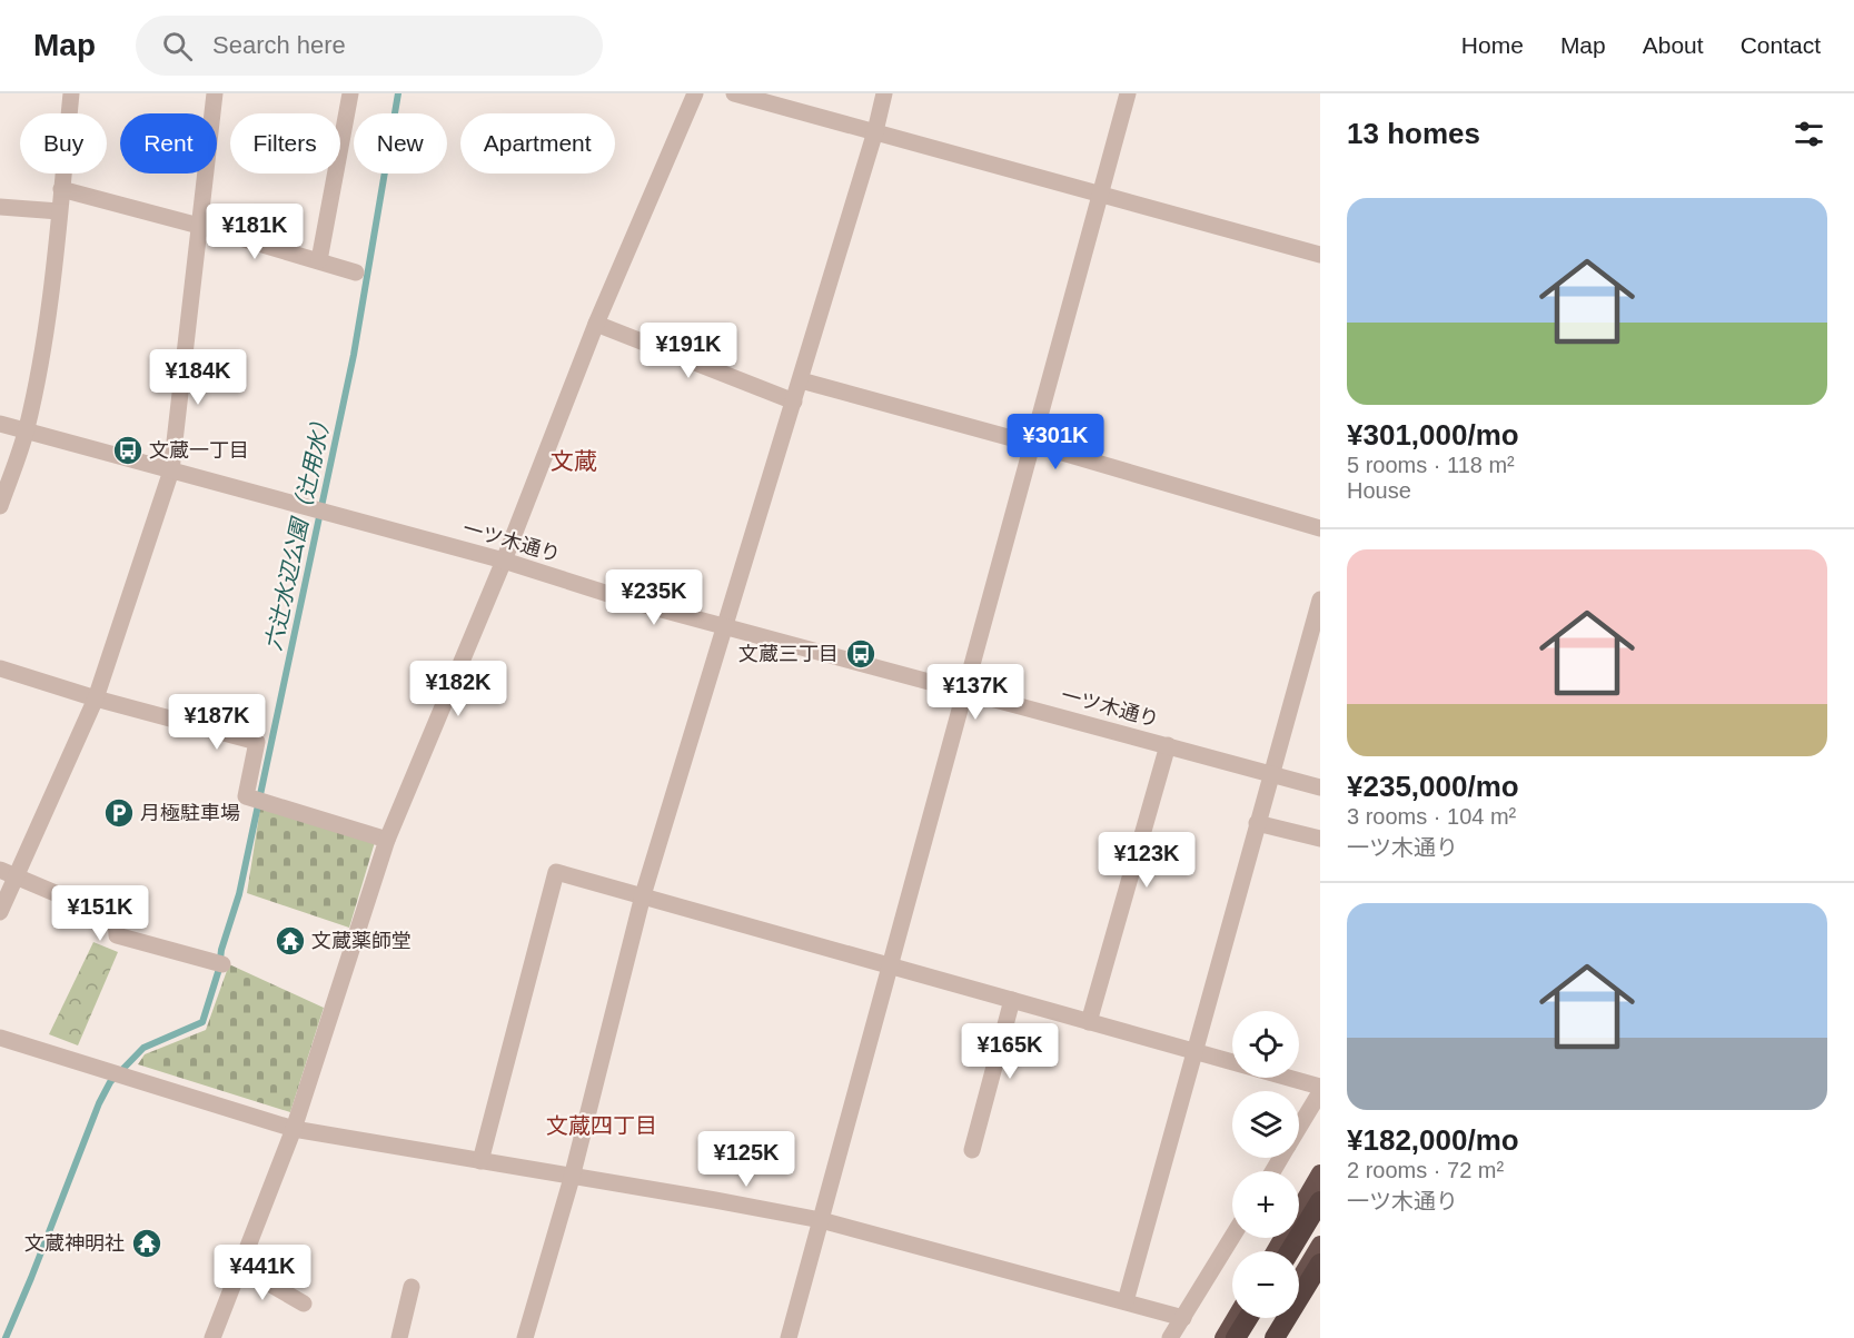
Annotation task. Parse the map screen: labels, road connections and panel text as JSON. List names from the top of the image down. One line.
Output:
{"streets":{"street":["一ツ木通り"]},"districts":["文蔵","文蔵四丁目"],"water":["六辻水辺公園（辻用水）"],"places":{"bus stop":["文蔵一丁目","文蔵三丁目"],"parking":["月極駐車場"],"temple":["文蔵薬師堂","文蔵神明社"]},"page":{"header":"Map","search":"Search here","nav":["Home","Map","About","Contact"],"heading":"13 homes","chip":["Buy","Rent","Filters","New","Apartment"],"list":[{"name":"¥301,000/mo","note":"5 rooms · 118 m² · House"},{"name":"¥235,000/mo","note":"3 rooms · 104 m² · 一ツ木通り"},{"name":"¥182,000/mo","note":"2 rooms · 72 m² · 一ツ木通り"}],"price":["¥181K","¥191K","¥184K","¥301K","¥235K","¥182K","¥137K","¥187K","¥123K","¥151K","¥165K","¥125K","¥441K"],"map_buttons":["+","−"]}}
